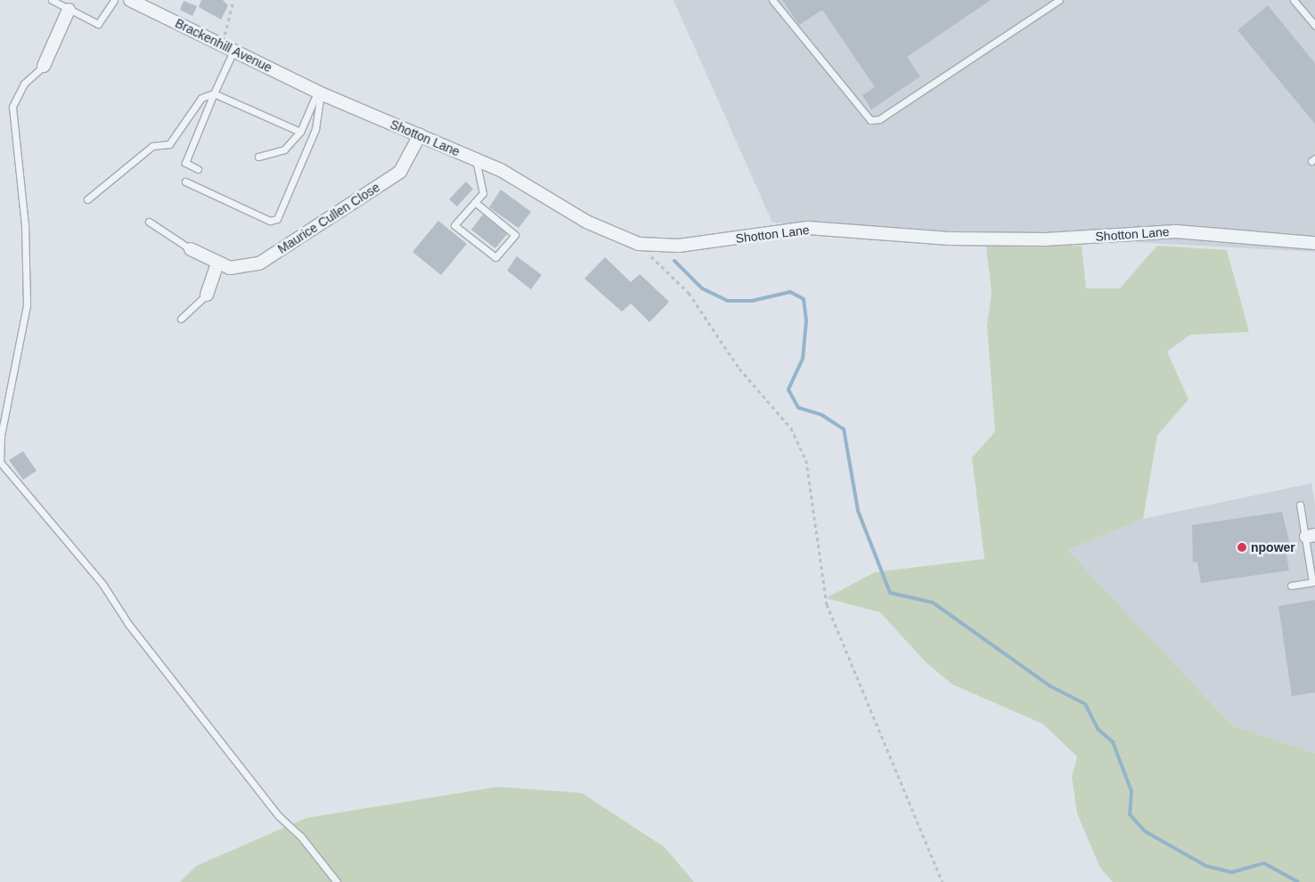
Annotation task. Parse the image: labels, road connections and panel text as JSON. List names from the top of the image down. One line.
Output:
{"streets":{"street":["Brackenhill Avenue","Shotton Lane","Maurice Cullen Close"]},"crossings":[["Brackenhill Avenue","Shotton Lane"],["Shotton Lane","Maurice Cullen Close"]],"places":["npower"]}
